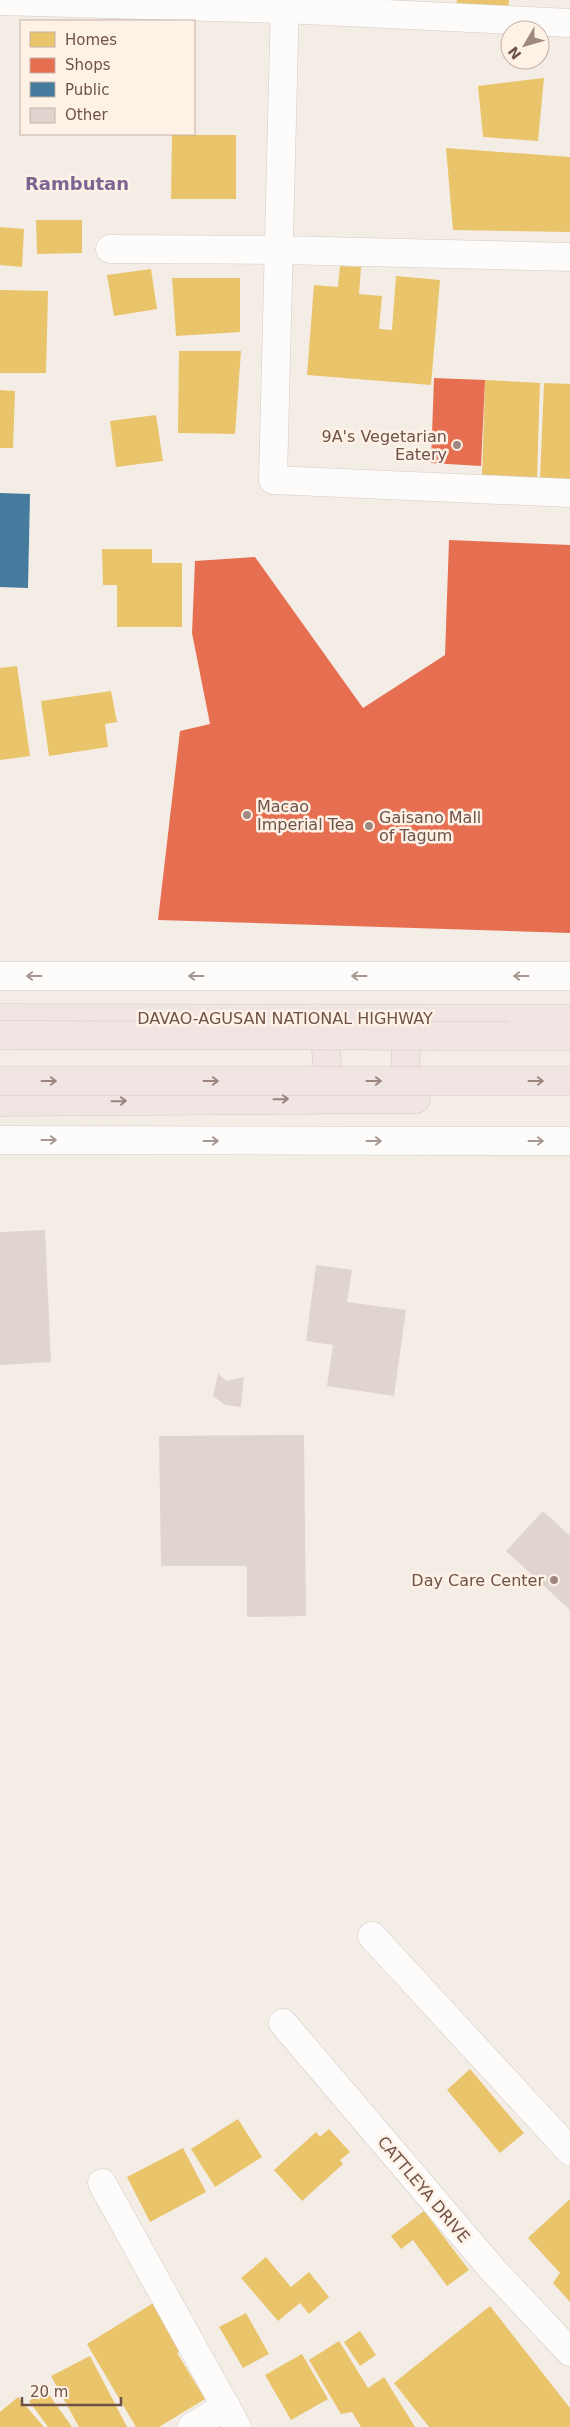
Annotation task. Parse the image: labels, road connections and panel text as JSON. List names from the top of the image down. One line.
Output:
{"streets":{"highway":["DAVAO-AGUSAN NATIONAL HIGHWAY"],"street":["CATTLEYA DRIVE"]},"districts":["Rambutan"],"places":["9A's Vegetarian Eatery","Macao Imperial Tea","Gaisano Mall of Tagum","Day Care Center"],"legend":["Homes","Shops","Public","Other"],"scale_bar":"20 m","north":"bottom left"}
